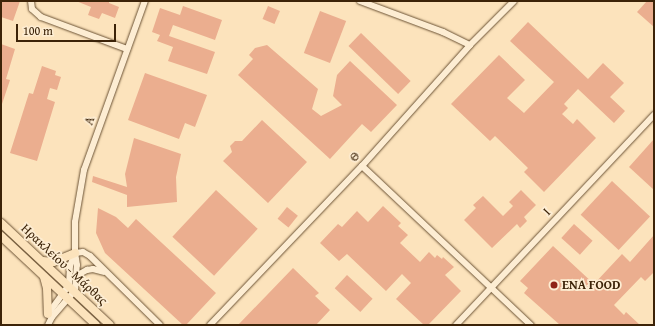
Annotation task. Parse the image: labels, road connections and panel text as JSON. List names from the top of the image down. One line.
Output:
{"streets":{"main road":["Ηρακλείου - Μάρθας"],"street":["Α","Θ","Ι"]},"crossings":[["Α","Ηρακλείου - Μάρθας"]],"places":["ENA FOOD"],"scale_bar":"100 m"}
